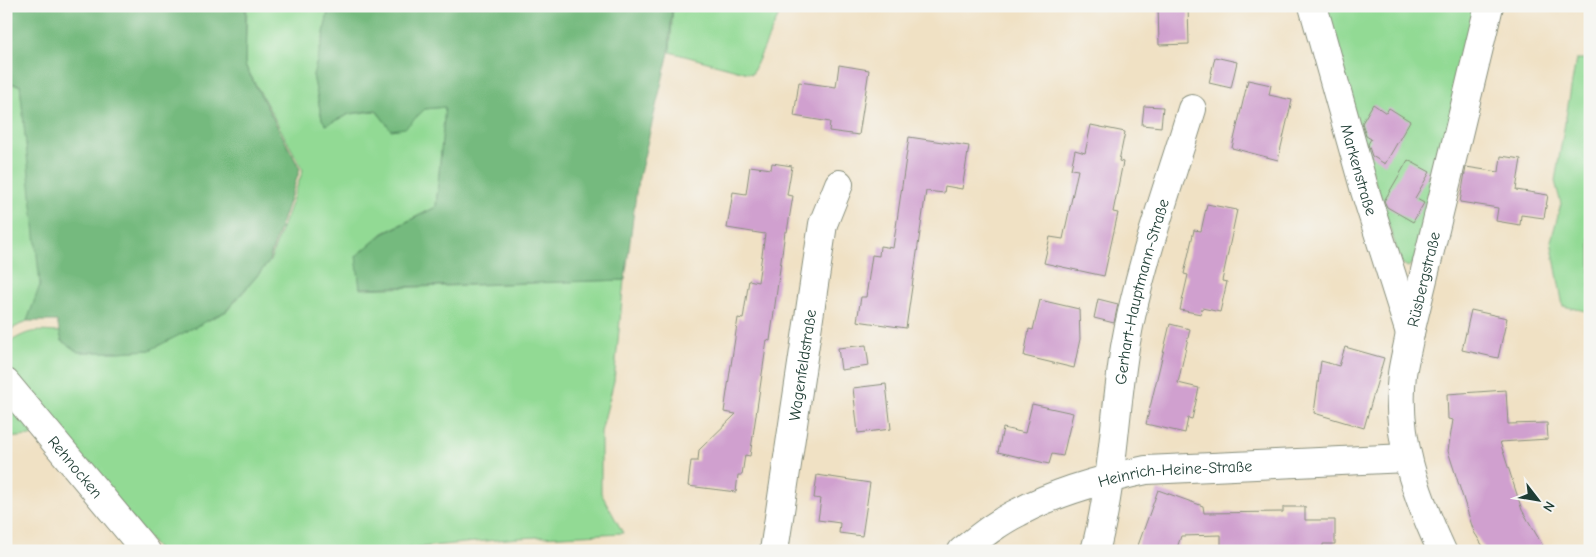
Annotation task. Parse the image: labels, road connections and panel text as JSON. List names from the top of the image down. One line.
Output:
{"streets":{"street":["Markenstraße","Rüsbergstraße","Gerhart-Hauptmann-Straße","Wagenfeldstraße","Rehnocken","Heinrich-Heine-Straße"]},"crossings":[["Markenstraße","Rüsbergstraße"],["Rüsbergstraße","Heinrich-Heine-Straße"],["Gerhart-Hauptmann-Straße","Heinrich-Heine-Straße"]],"north":"bottom right"}
